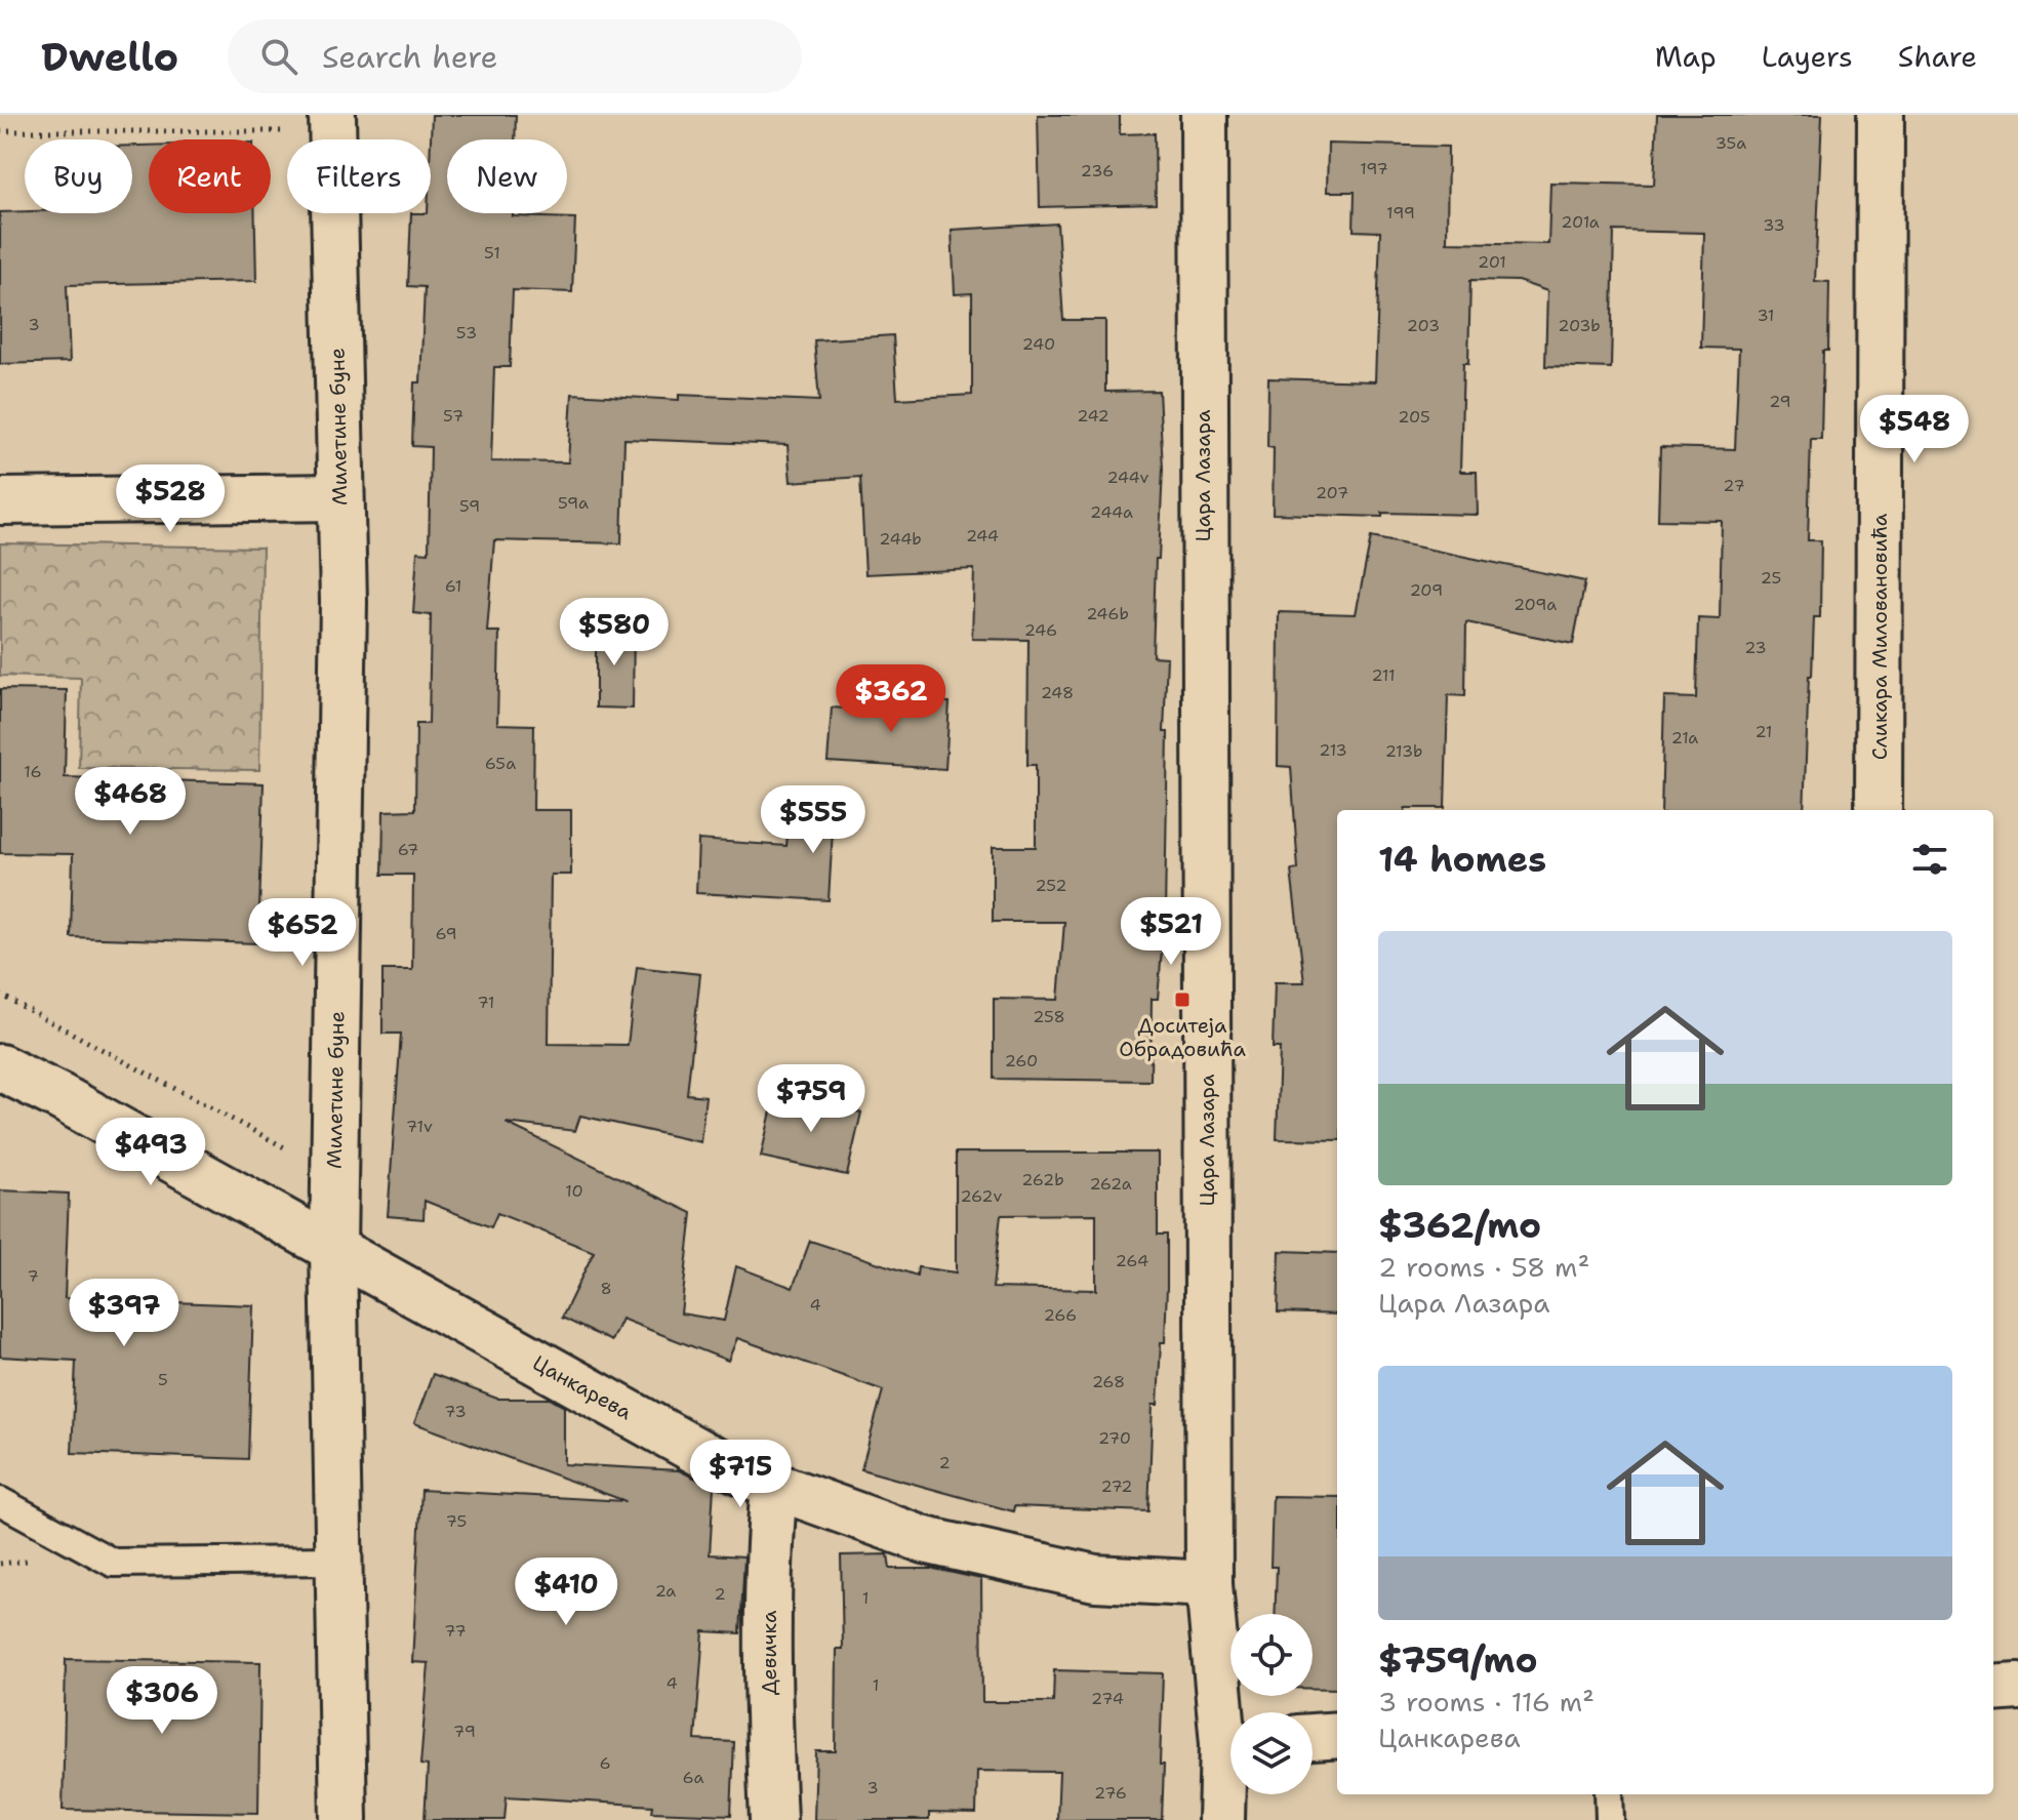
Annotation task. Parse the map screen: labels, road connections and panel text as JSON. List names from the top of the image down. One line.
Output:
{"streets":{"street":["Милетине буне","Цара Лазара","Сликара Миловановића","Цанкарева","Девичка"]},"crossings":[["Милетине буне","Цанкарева"],["Цара Лазара","Цанкарева"],["Цанкарева","Девичка"]],"places":{"transit":["Доситеја Обрадовића"]},"house_numbers":["35a","197","236","199","201a","33","51","201","31","3","203","203b","53","240","29","57","242","205","244v","27","207","59a","59","244a","244","244b","25","61","209","209a","246b","246","23","211","248","21","21a","213","213b","65a","16","67","252","69","71","258","260","71v","262b","262a","10","262v","264","7","8","4","266","5","268","73","270","2","272","75","2a","2","1","77","4","1","274","79","6","6a","3","276"],"page":{"header":"Dwello","search":"Search here","nav":["Map","Layers","Share"],"chip":["Buy","Rent","Filters","New"],"price":["$548","$528","$580","$362","$468","$555","$521","$652","$759","$493","$397","$715","$410","$306"],"heading":"14 homes","list":[{"name":"$362/mo","note":"2 rooms · 58 m² · Цара Лазара"},{"name":"$759/mo","note":"3 rooms · 116 m² · Цанкарева"}]}}
